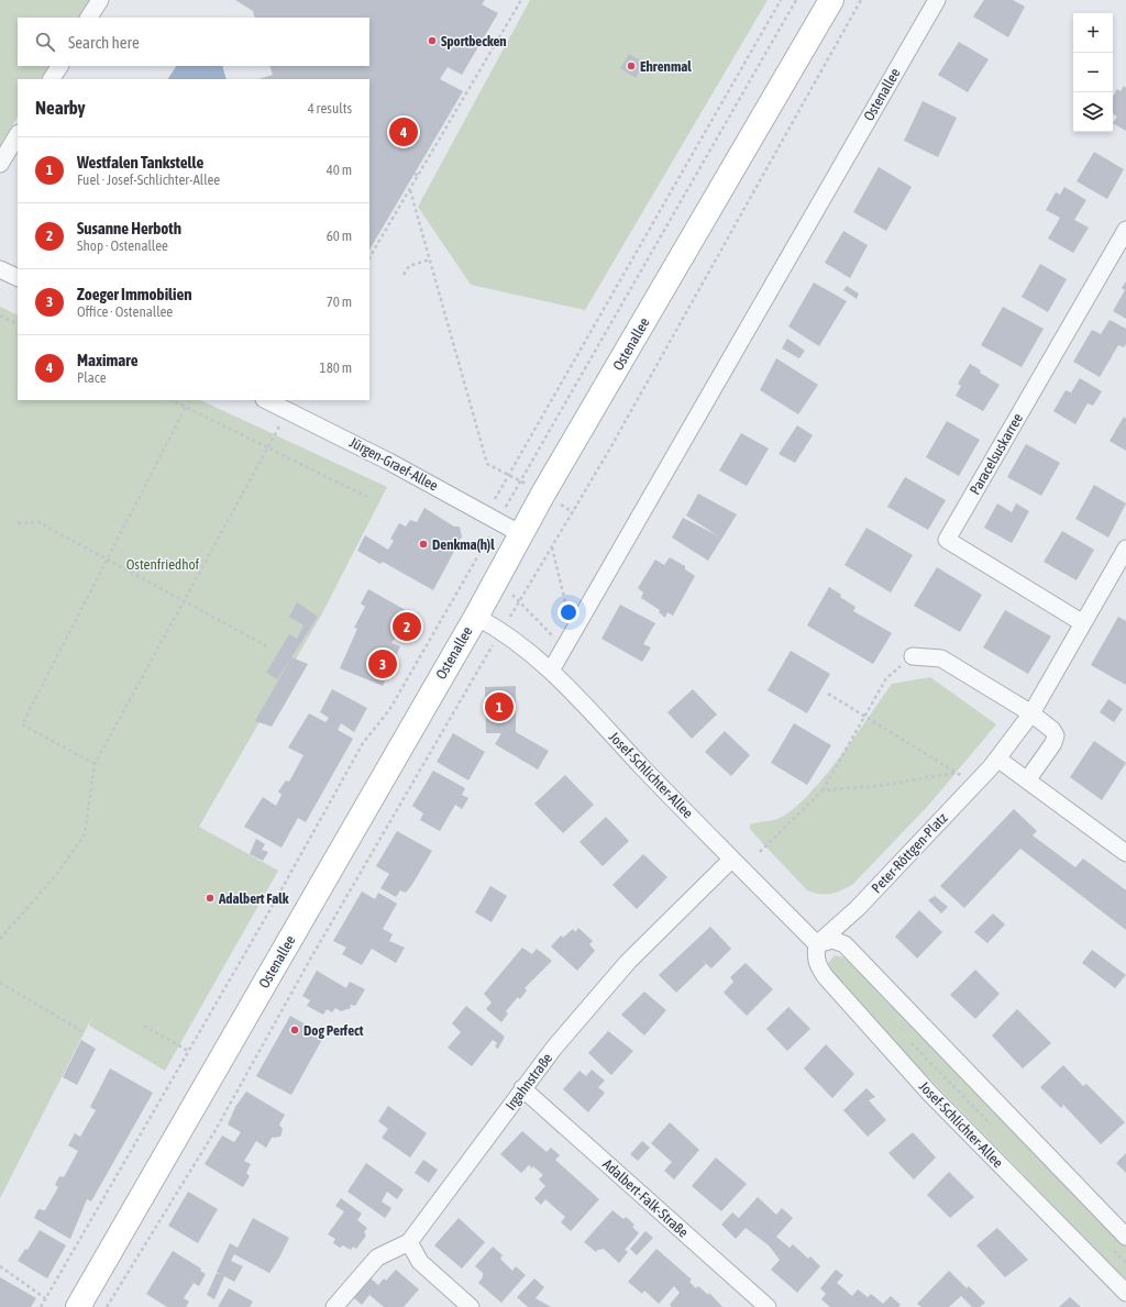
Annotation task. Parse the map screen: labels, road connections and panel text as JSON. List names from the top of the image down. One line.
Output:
{"streets":{"main road":["Ostenallee"],"street":["Paracelsuskarree","Jürgen-Graef-Allee","Josef-Schlichter-Allee","Peter-Röttgen-Platz","Irgahnstraße","Adalbert-Falk-Straße"]},"crossings":[["Ostenallee","Jürgen-Graef-Allee"],["Ostenallee","Josef-Schlichter-Allee"],["Josef-Schlichter-Allee","Peter-Röttgen-Platz"],["Josef-Schlichter-Allee","Irgahnstraße"],["Irgahnstraße","Adalbert-Falk-Straße"]],"parks":["Ostenfriedhof"],"places":["Sportbecken","Ehrenmal","Denkma(h)l","Adalbert Falk","Dog Perfect"],"page":{"map_buttons":["+","−"],"search":"Search here","heading":["Nearby","4 results"],"pins":["4","2","3","1"],"list":[{"mark":"1","name":"Westfalen Tankstelle","note":"Fuel · Josef-Schlichter-Allee","value":"40 m"},{"mark":"2","name":"Susanne Herboth","note":"Shop · Ostenallee","value":"60 m"},{"mark":"3","name":"Zoeger Immobilien","note":"Office · Ostenallee","value":"70 m"},{"mark":"4","name":"Maximare","note":"Place","value":"180 m"}]}}
